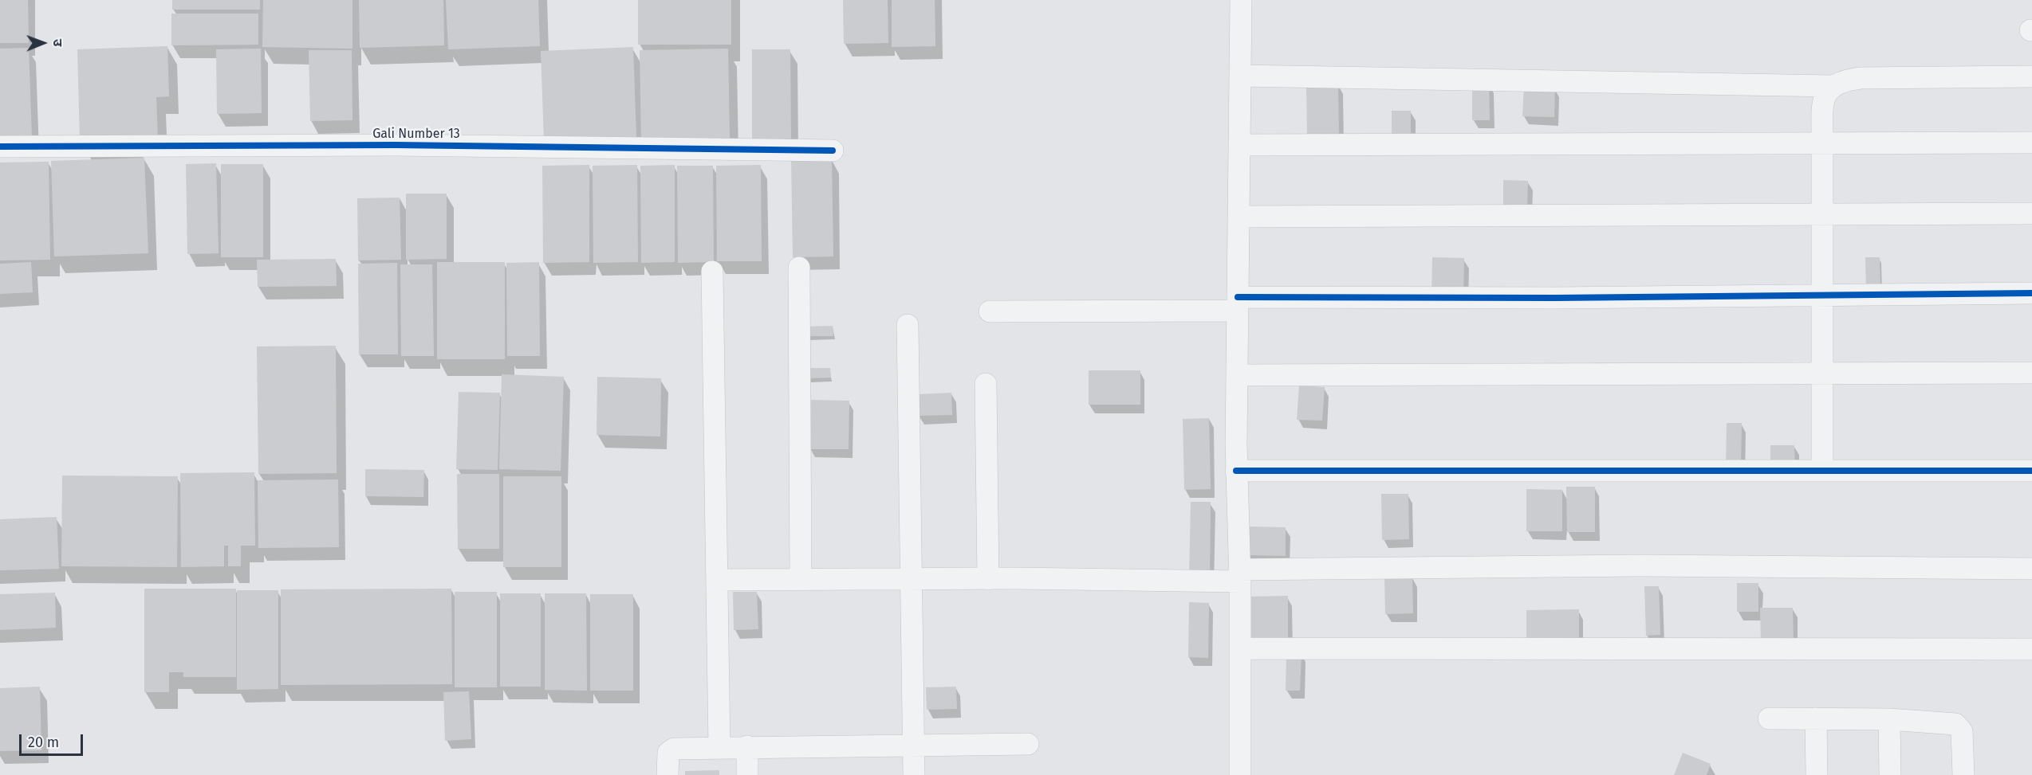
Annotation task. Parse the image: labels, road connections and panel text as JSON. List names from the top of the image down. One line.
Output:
{"streets":{"street":["Gali Number 13"]},"scale_bar":"20 m","north":"right"}
